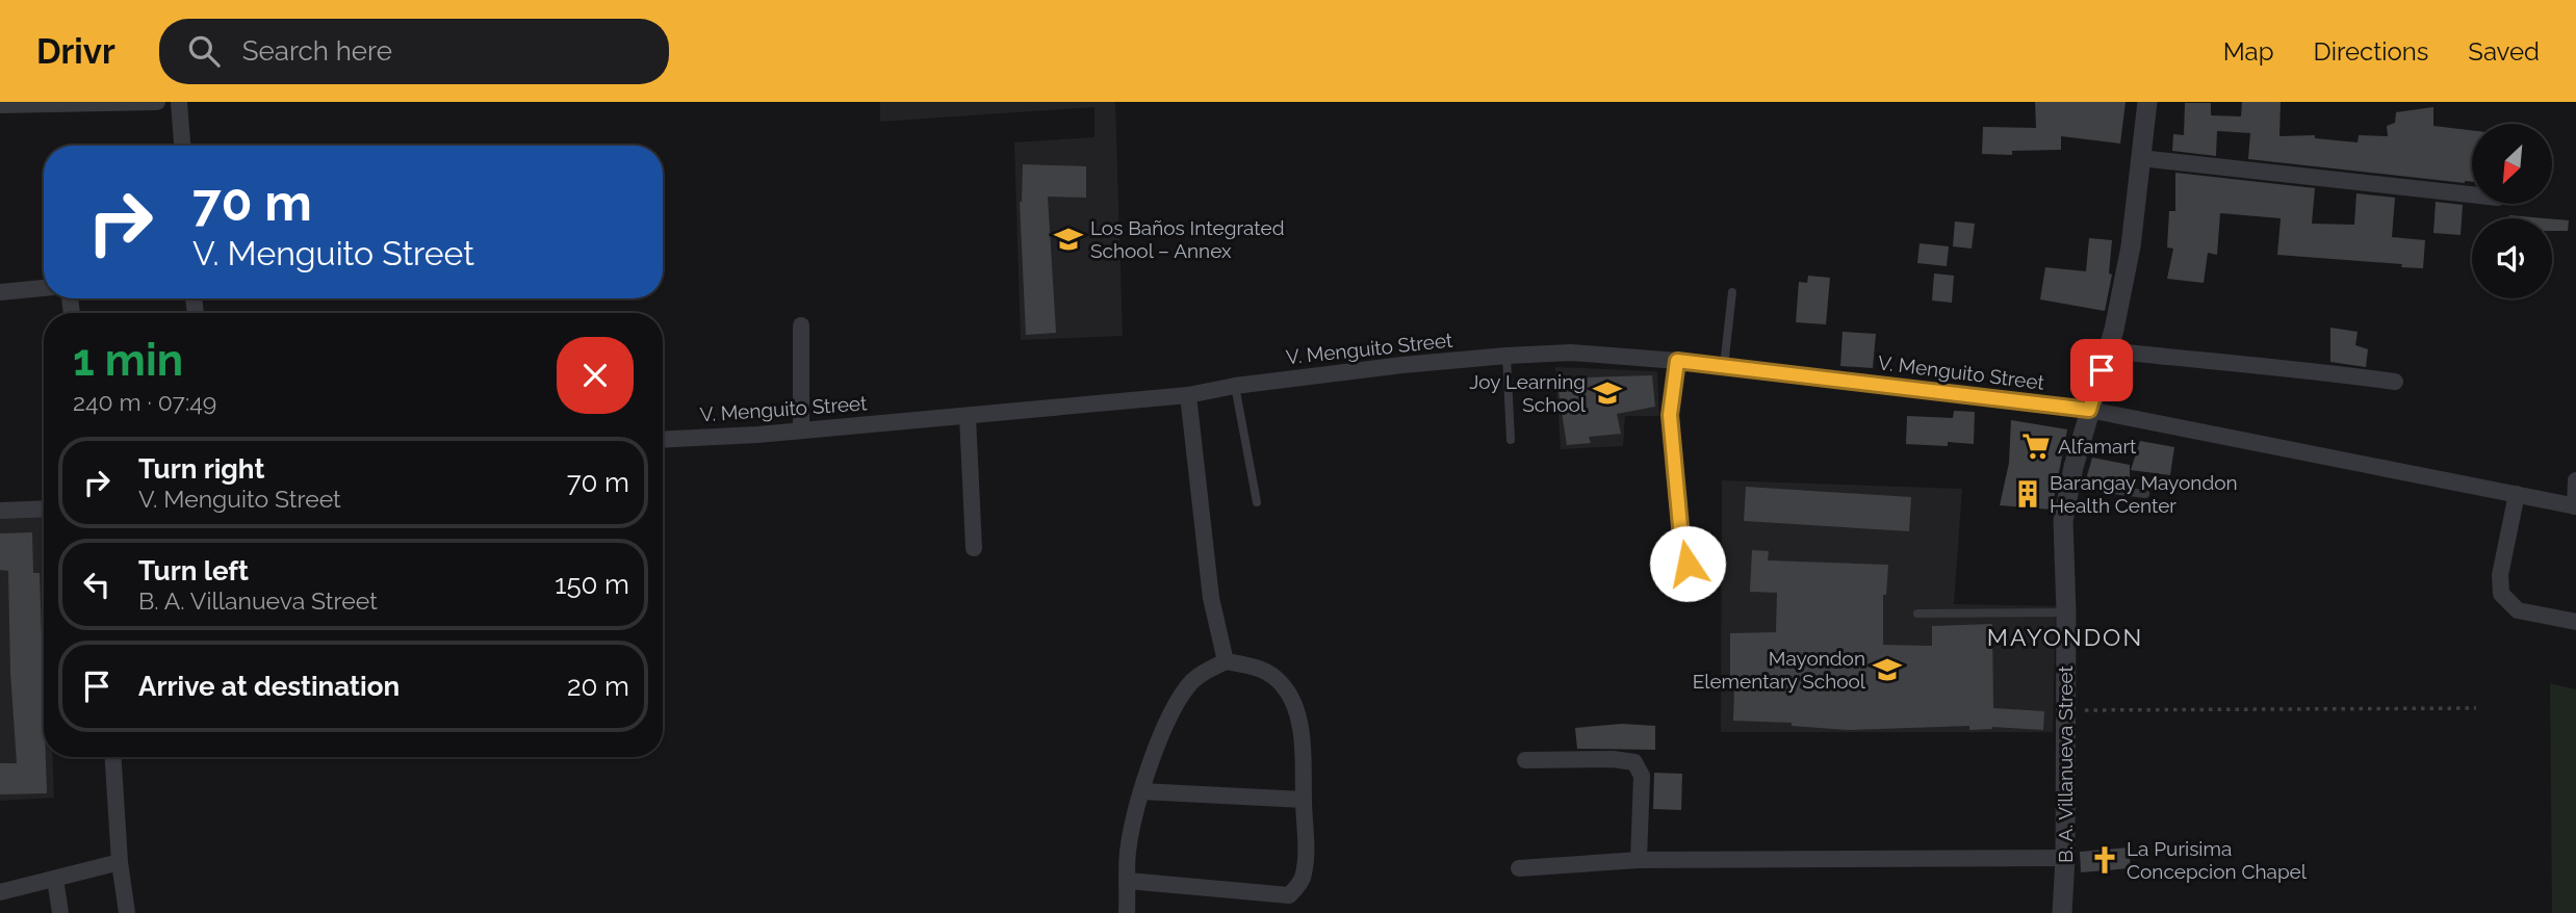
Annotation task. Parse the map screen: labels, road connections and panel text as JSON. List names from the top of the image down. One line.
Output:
{"streets":{"street":["V. Menguito Street","B. A. Villanueva Street"]},"crossings":[["V. Menguito Street","B. A. Villanueva Street"]],"districts":["MAYONDON"],"places":{"school or university":["Los Baños Integrated School – Annex","Joy Learning School","Mayondon Elementary School"],"supermarket":["Alfamart"],"building":["Barangay Mayondon Health Center"],"church":["La Purisima Concepcion Chapel"]},"north":"bottom left","page":{"header":"Drivr","search":"Search here","nav":["Map","Directions","Saved"],"turn":["70 m","V. Menguito Street"],"heading":["1 min","240 m · 07:49"],"list":[{"name":"Turn right","note":"V. Menguito Street","value":"70 m"},{"name":"Turn left","note":"B. A. Villanueva Street","value":"150 m"},{"name":"Arrive at destination","value":"20 m"}]}}
